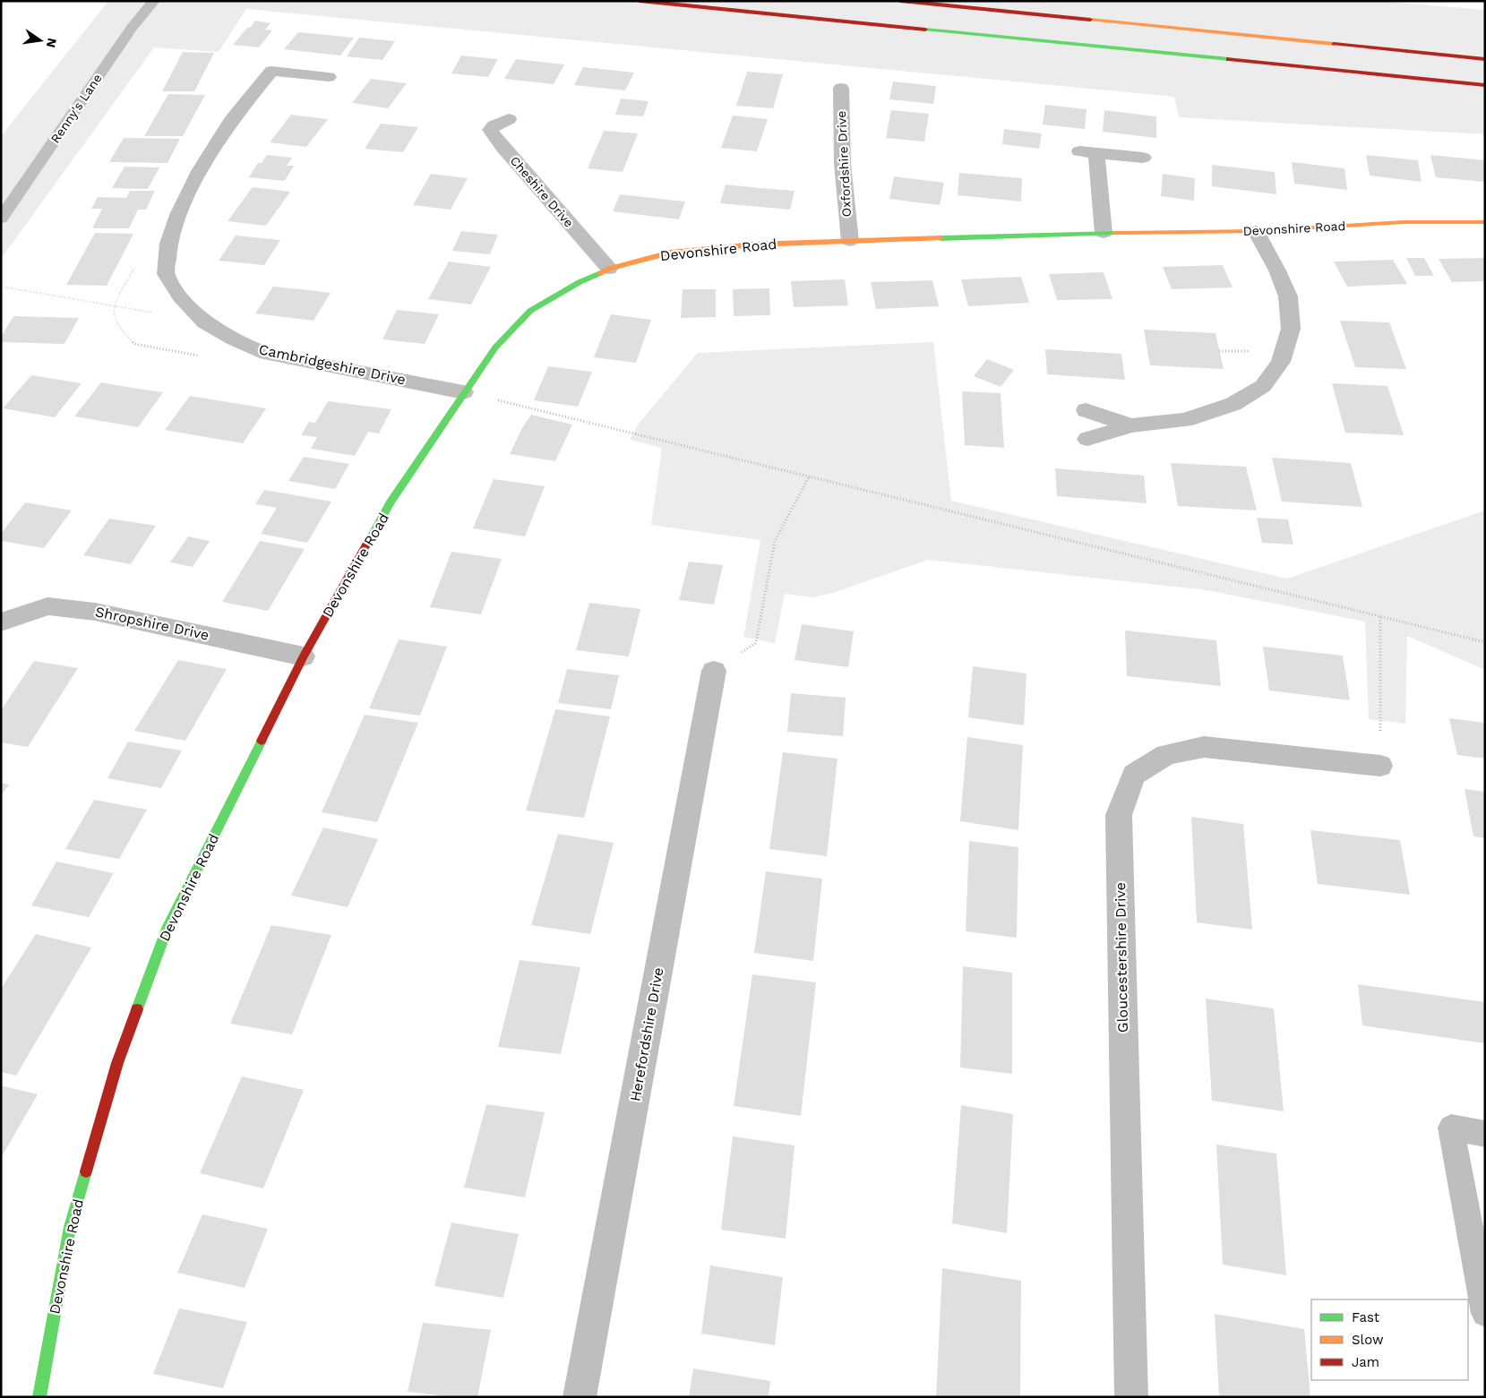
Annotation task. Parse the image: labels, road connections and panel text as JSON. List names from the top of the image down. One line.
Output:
{"streets":{"main road":["Devonshire Road"],"street":["Oxfordshire Drive","Cheshire Drive","Cambridgeshire Drive","Shropshire Drive","Gloucestershire Drive","Herefordshire Drive"],"lane":["Renny's Lane"]},"crossings":[["Oxfordshire Drive","Devonshire Road"],["Cheshire Drive","Devonshire Road"],["Devonshire Road","Cambridgeshire Drive"],["Devonshire Road","Shropshire Drive"]],"legend":["Fast","Slow","Jam"],"north":"right"}
